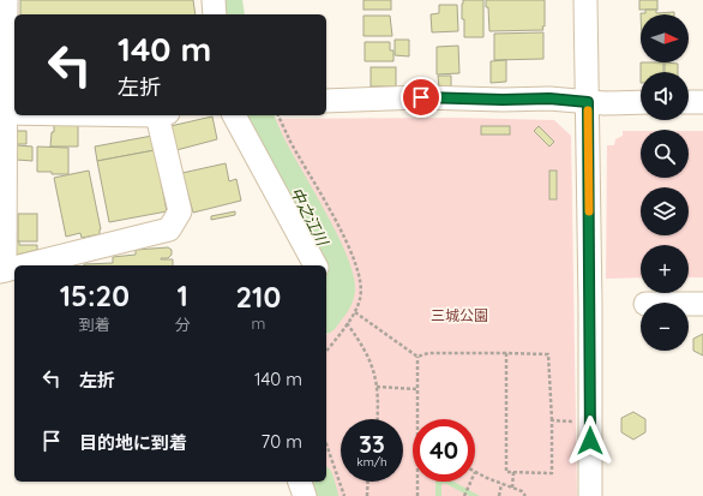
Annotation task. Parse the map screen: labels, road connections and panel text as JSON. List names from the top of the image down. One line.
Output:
{"water":["中之江川"],"parks":["三城公園"],"north":"right","page":{"map_buttons":["+","−"],"turn":["140 m","左折"],"eta":["15:20","到着","1","分","210","m"],"list":[{"name":"左折","value":"140 m"},{"name":"目的地に到着","value":"70 m"}],"speed":"33 km/h","limit":"40"}}
